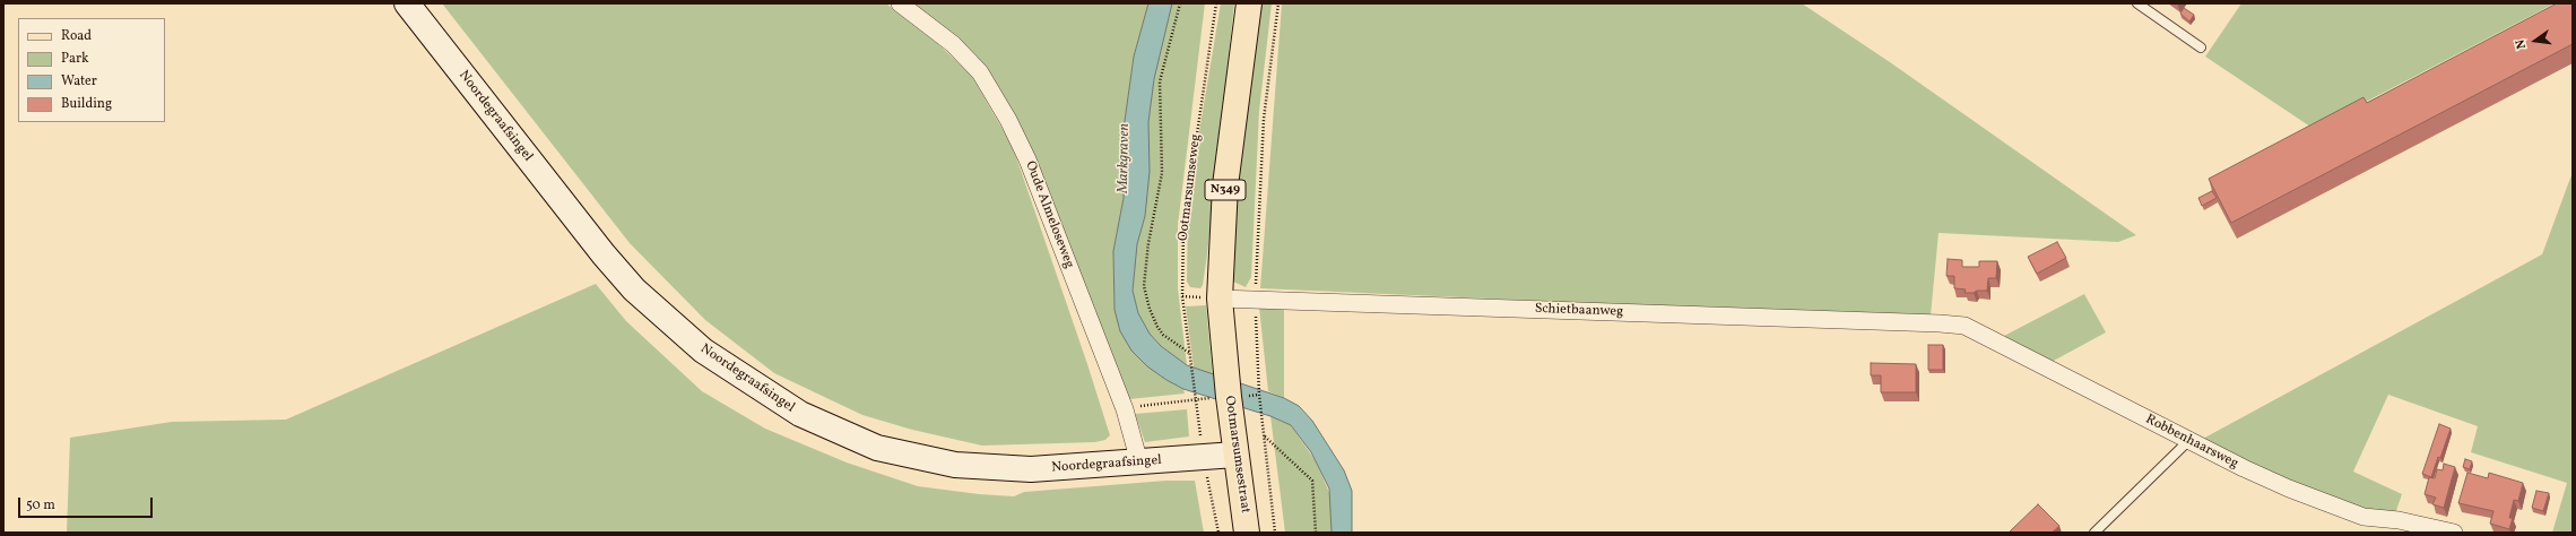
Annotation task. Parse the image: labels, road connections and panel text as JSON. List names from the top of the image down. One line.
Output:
{"streets":{"main road":["Noordegraafsingel","N349","Ootmarsumsestraat"],"street":["Oude Almeloseweg","Schietbaanweg","Robbenhaarsweg"],"path":["Ootmarsumseweg"]},"crossings":[["Noordegraafsingel","Oude Almeloseweg"],["Noordegraafsingel","Ootmarsumsestraat"],["Ootmarsumseweg","Oude Almeloseweg"],["N349","Schietbaanweg"],["N349","Ootmarsumsestraat"],["Schietbaanweg","Robbenhaarsweg"],["Schietbaanweg","Ootmarsumsestraat"]],"water":["Markgraven"],"legend":["Road","Park","Water","Building"],"scale_bar":"50 m","north":"left"}
